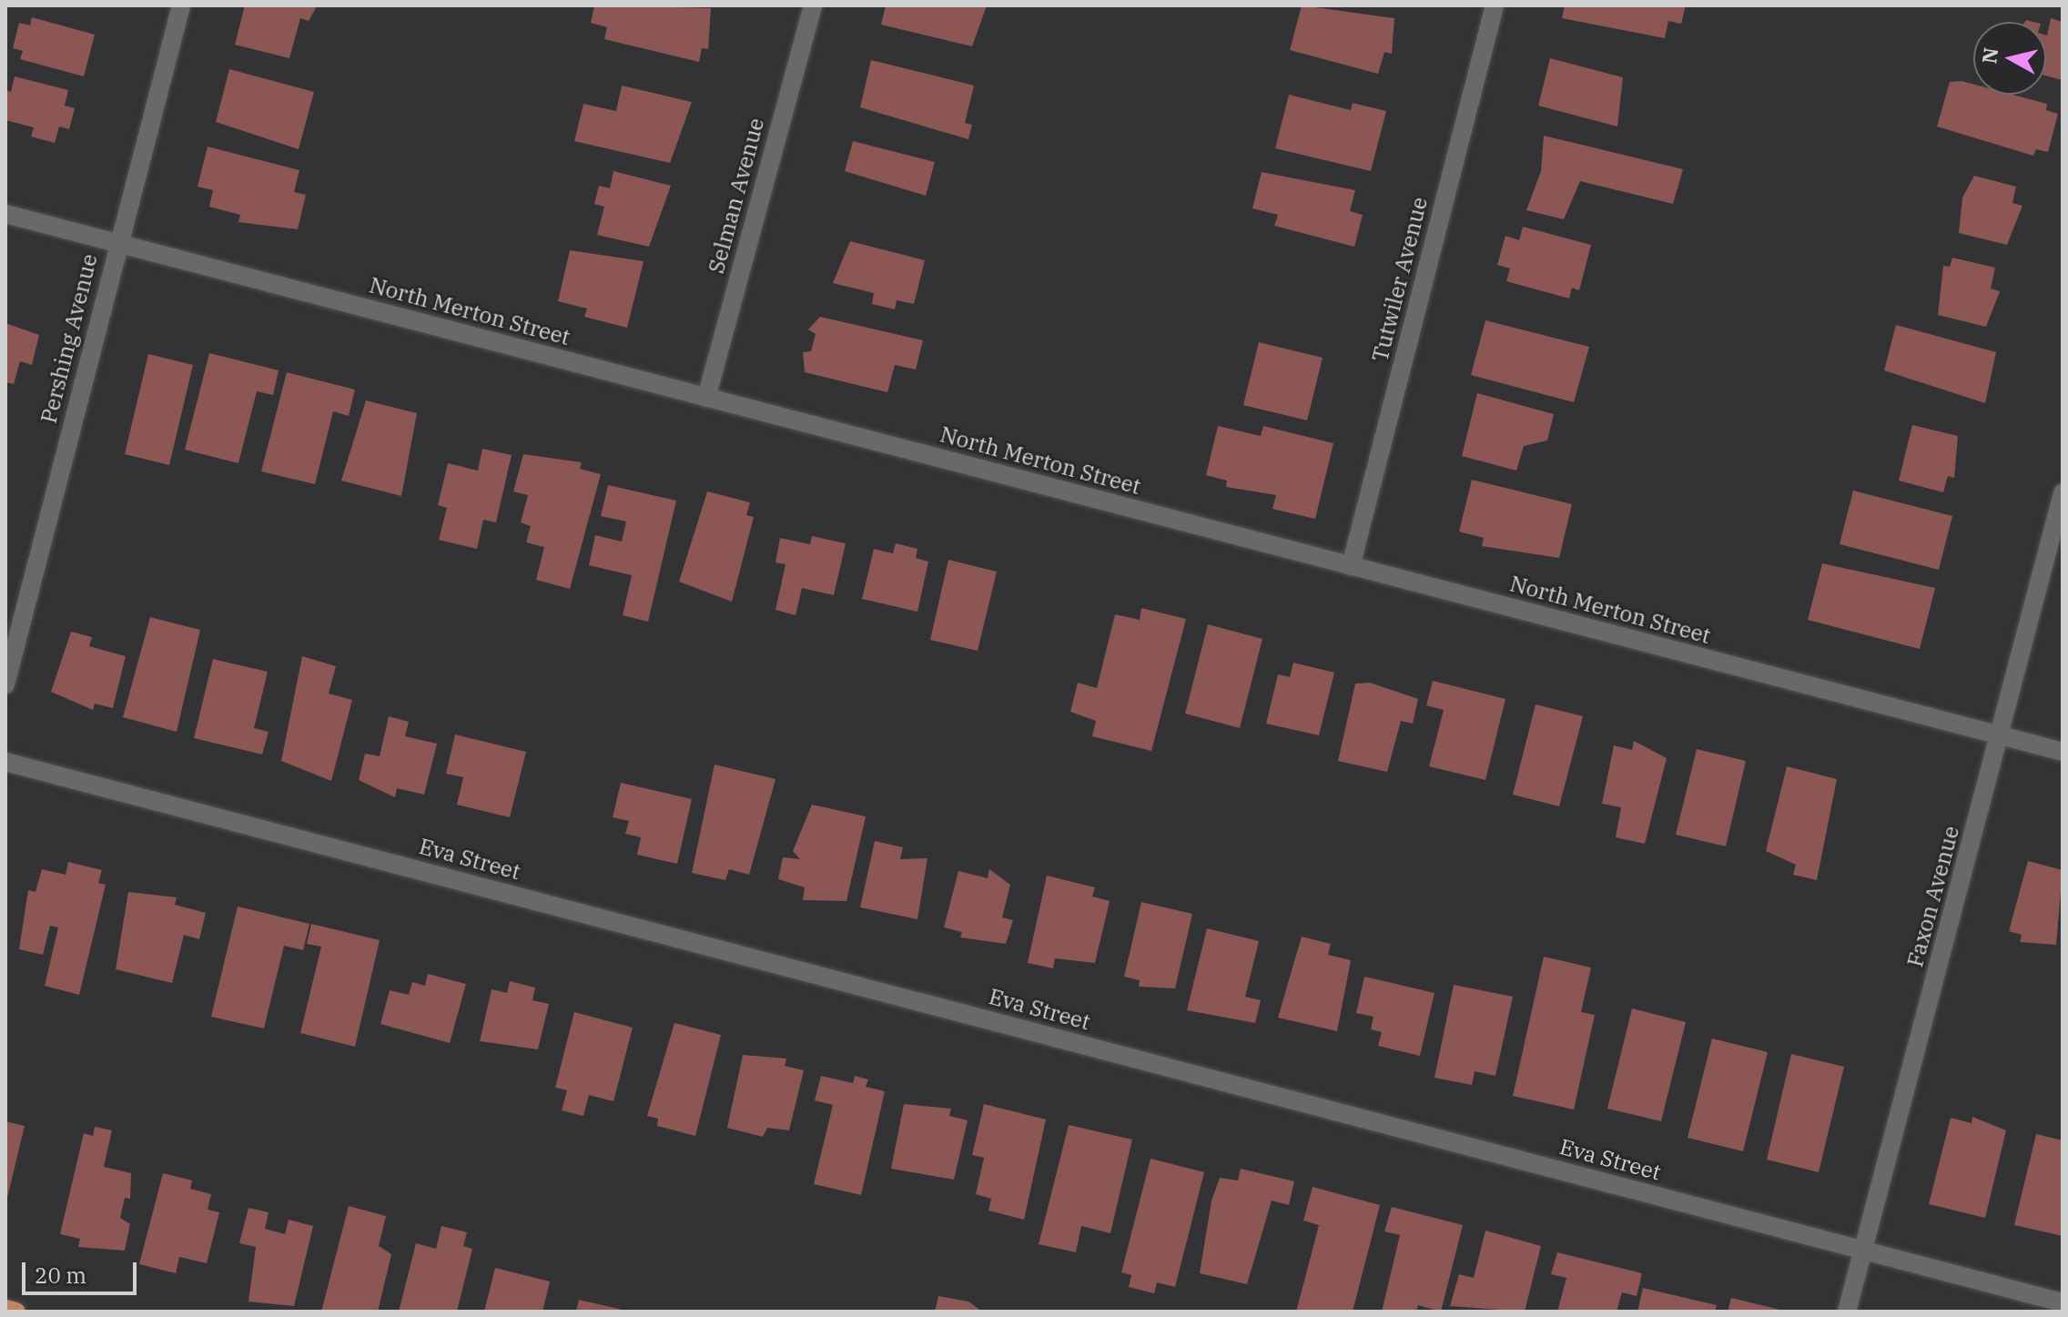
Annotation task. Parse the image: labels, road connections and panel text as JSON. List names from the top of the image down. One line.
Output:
{"streets":{"street":["Selman Avenue","Tutwiler Avenue","North Merton Street","Pershing Avenue","Eva Street","Faxon Avenue"]},"crossings":[["Selman Avenue","North Merton Street"],["Tutwiler Avenue","North Merton Street"],["North Merton Street","Pershing Avenue"],["North Merton Street","Faxon Avenue"],["Eva Street","Faxon Avenue"]],"scale_bar":"20 m","north":"left"}
